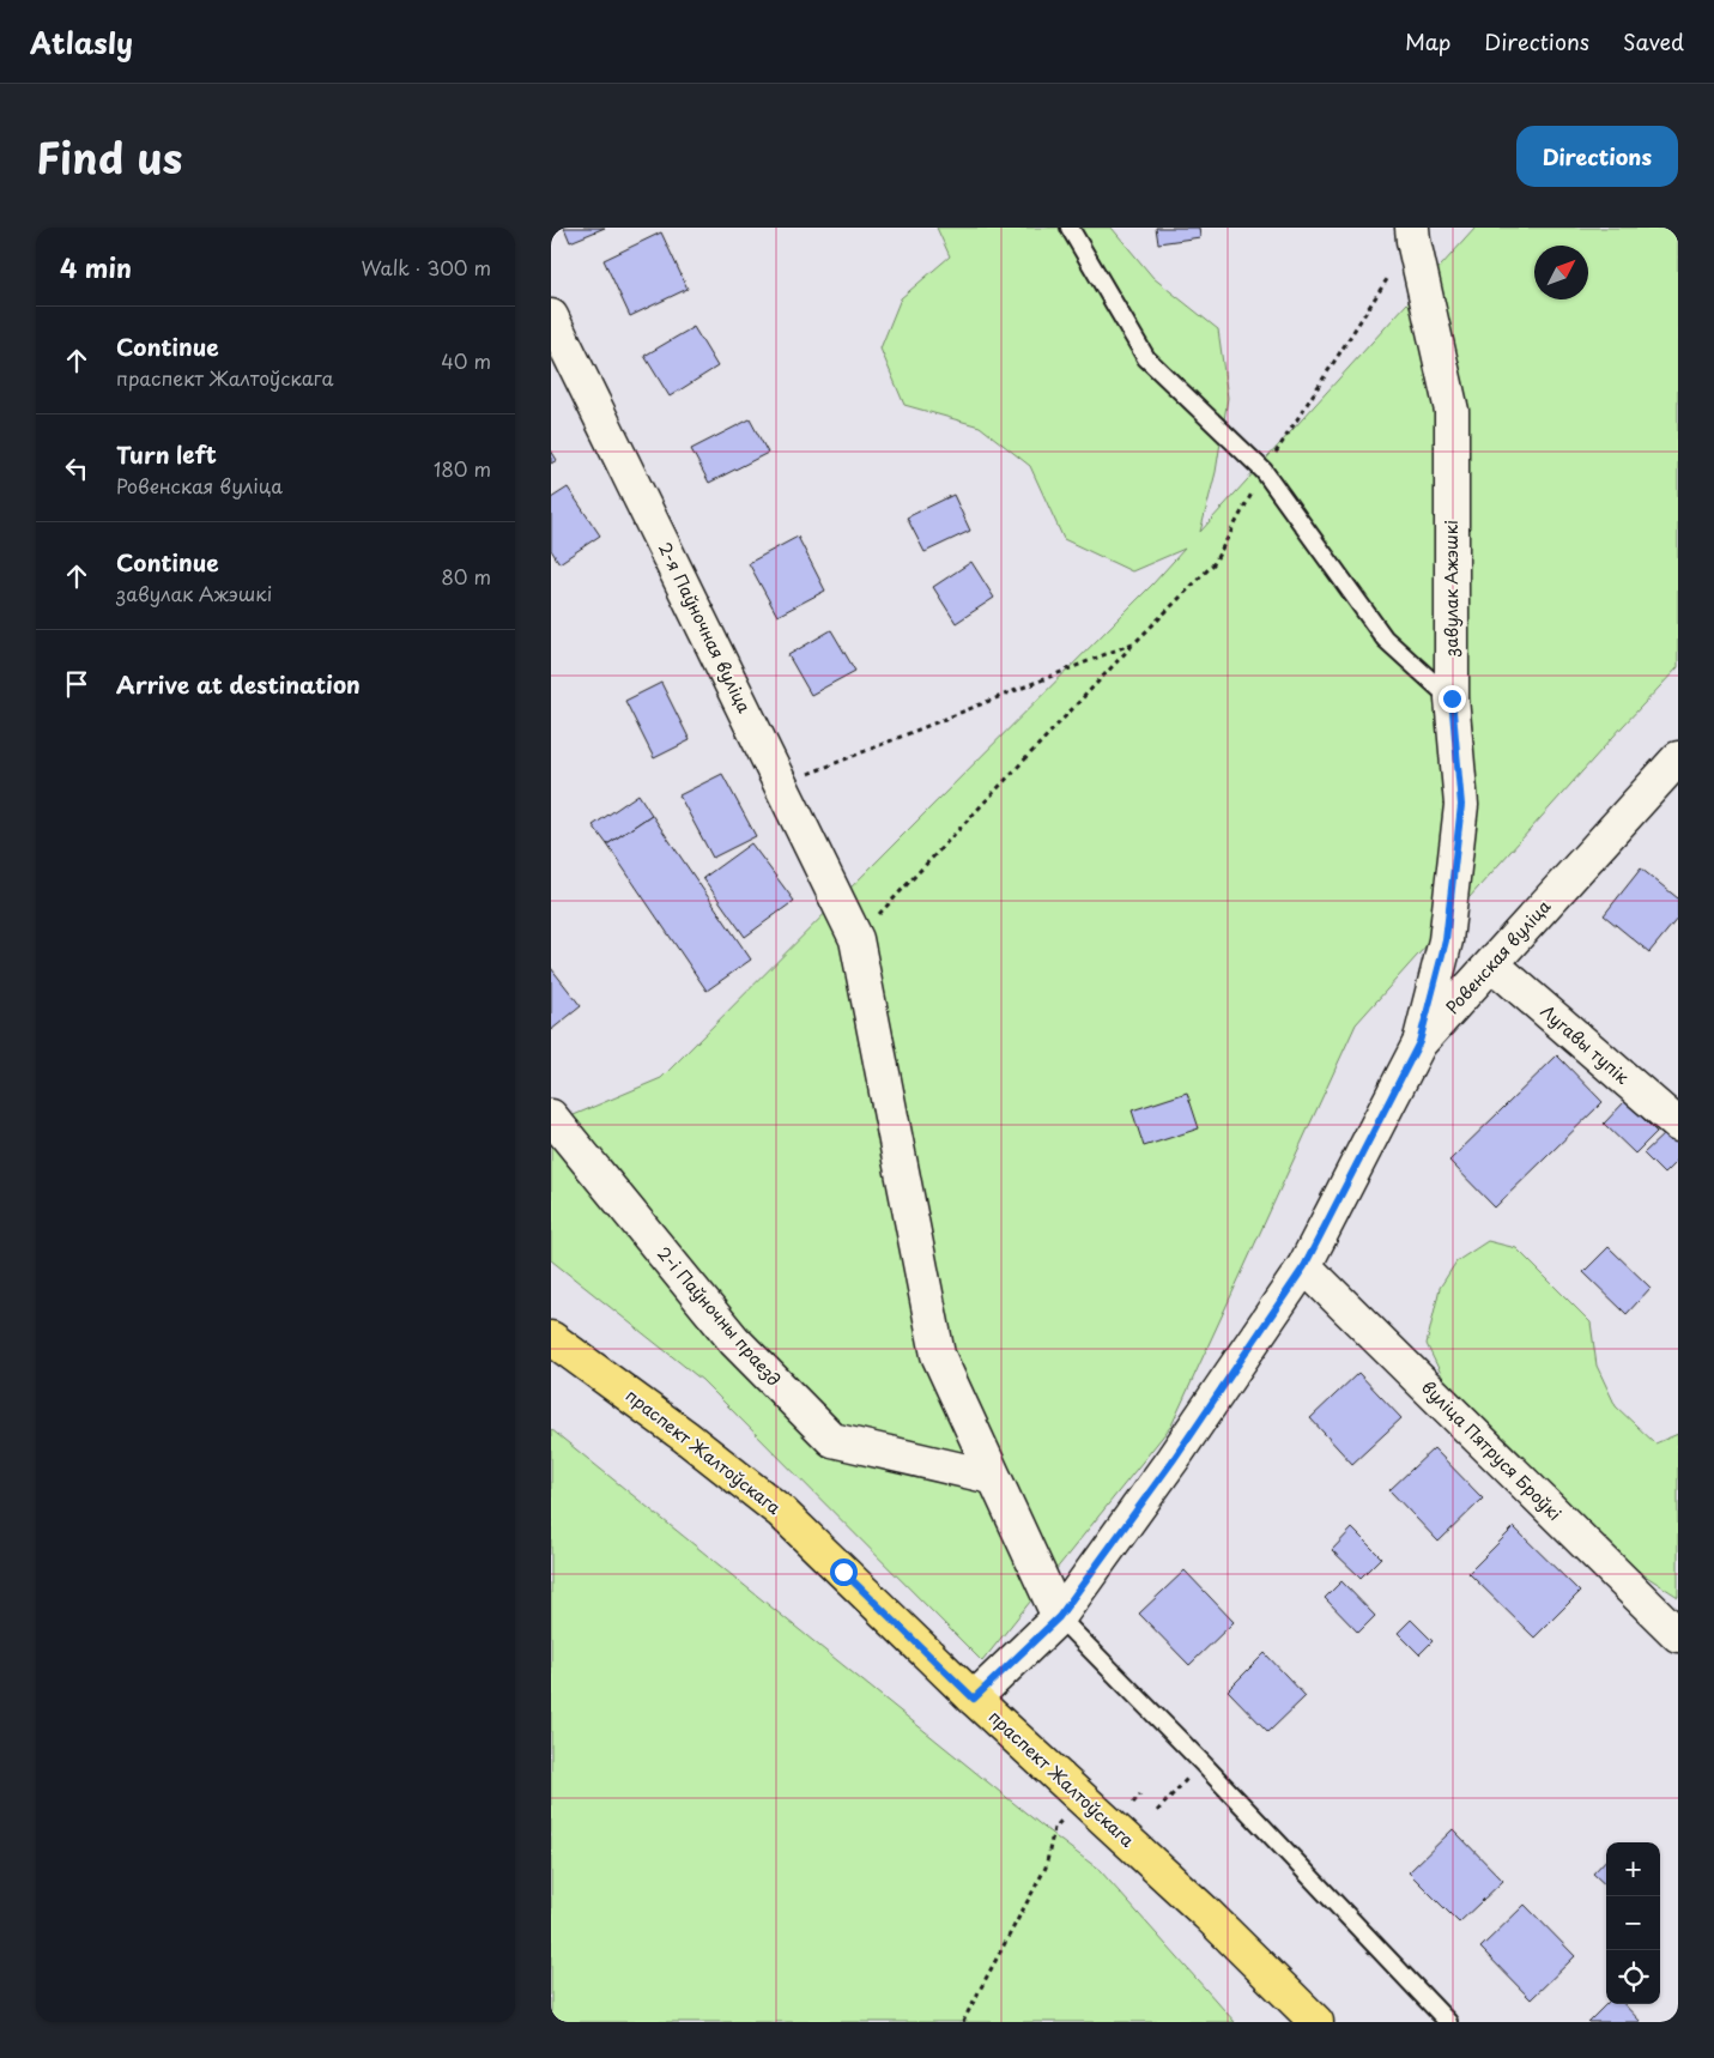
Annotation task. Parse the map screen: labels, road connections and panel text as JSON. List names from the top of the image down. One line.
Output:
{"streets":{"main road":["праспект Жалтоўскага"],"street":["завулак Ажэшкі","2-я Паўночная вуліца","Ровенская вуліца","Лугавы тупік","2-і Паўночны праезд","вуліца Пятруся Броўкі"]},"crossings":[["завулак Ажэшкі","Ровенская вуліца"],["2-я Паўночная вуліца","Ровенская вуліца"],["2-я Паўночная вуліца","2-і Паўночны праезд"],["Ровенская вуліца","Лугавы тупік"],["Ровенская вуліца","вуліца Пятруся Броўкі"],["Ровенская вуліца","праспект Жалтоўскага"]],"north":"top right","page":{"header":"Atlasly","nav":["Map","Directions","Saved"],"title":"Find us","buttons":"Directions","heading":["4 min","Walk · 300 m"],"list":[["Continue","праспект Жалтоўскага","40 m"],["Turn left","Ровенская вуліца","180 m"],["Continue","завулак Ажэшкі","80 m"],"Arrive at destination"],"map_buttons":["+","−"]}}
